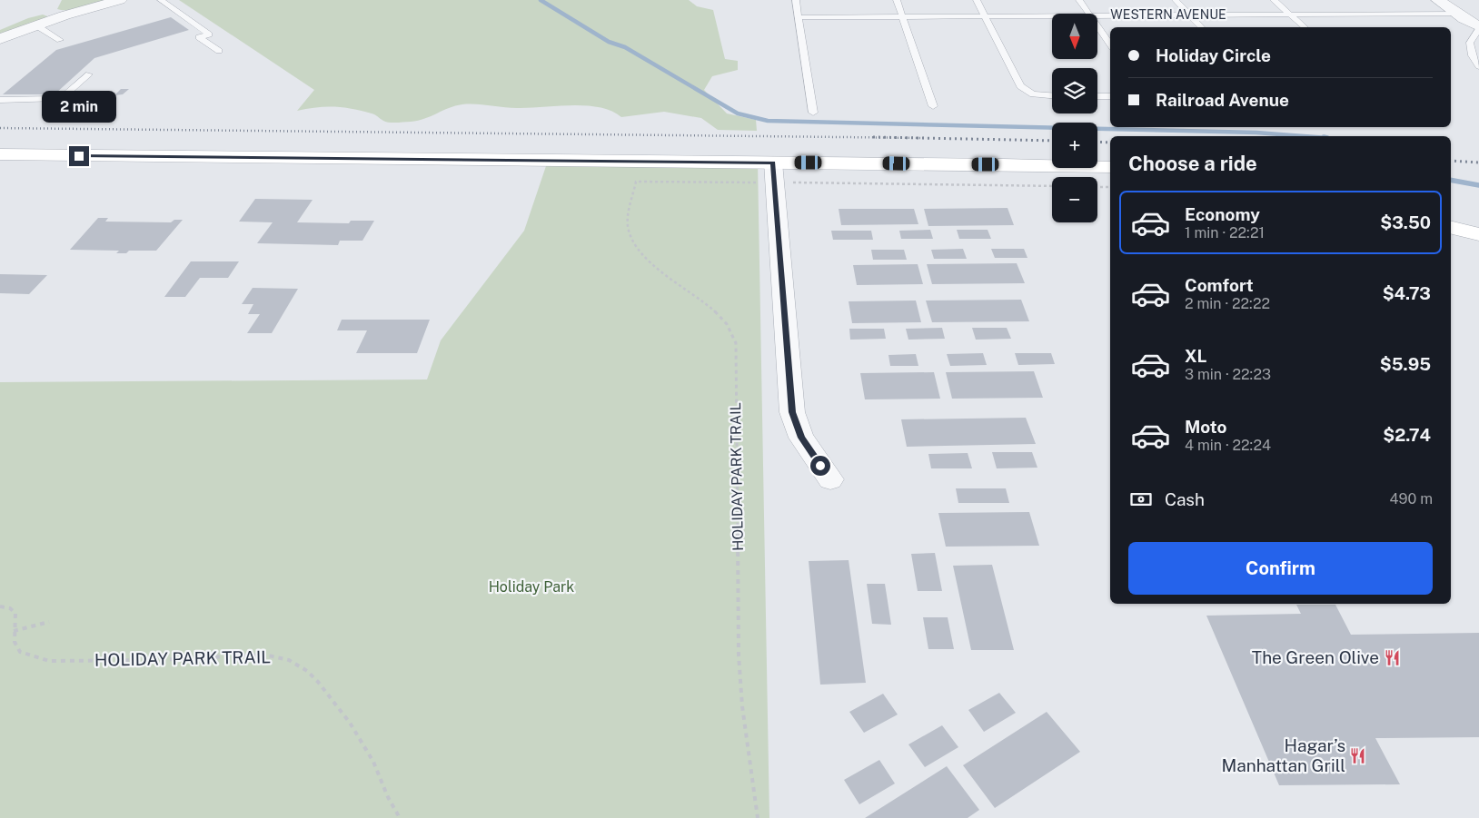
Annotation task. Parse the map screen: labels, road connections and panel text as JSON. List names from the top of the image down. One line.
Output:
{"streets":{"lane":["WESTERN AVENUE"],"path":["HOLIDAY PARK TRAIL"]},"parks":["Holiday Park"],"places":{"restaurant":["The Green Olive","Hagar’s Manhattan Grill"]},"north":"bottom","page":{"map_buttons":["+","−"],"banner":["Holiday Circle","Railroad Avenue"],"bubble":"2 min","heading":"Choose a ride","list":[{"name":"Economy","note":"1 min · 22:21","value":"$3.50"},{"name":"Comfort","note":"2 min · 22:22","value":"$4.73"},{"name":"XL","note":"3 min · 22:23","value":"$5.95"},{"name":"Moto","note":"4 min · 22:24","value":"$2.74"}],"pay":["Cash","490 m"],"buttons":"Confirm"}}
